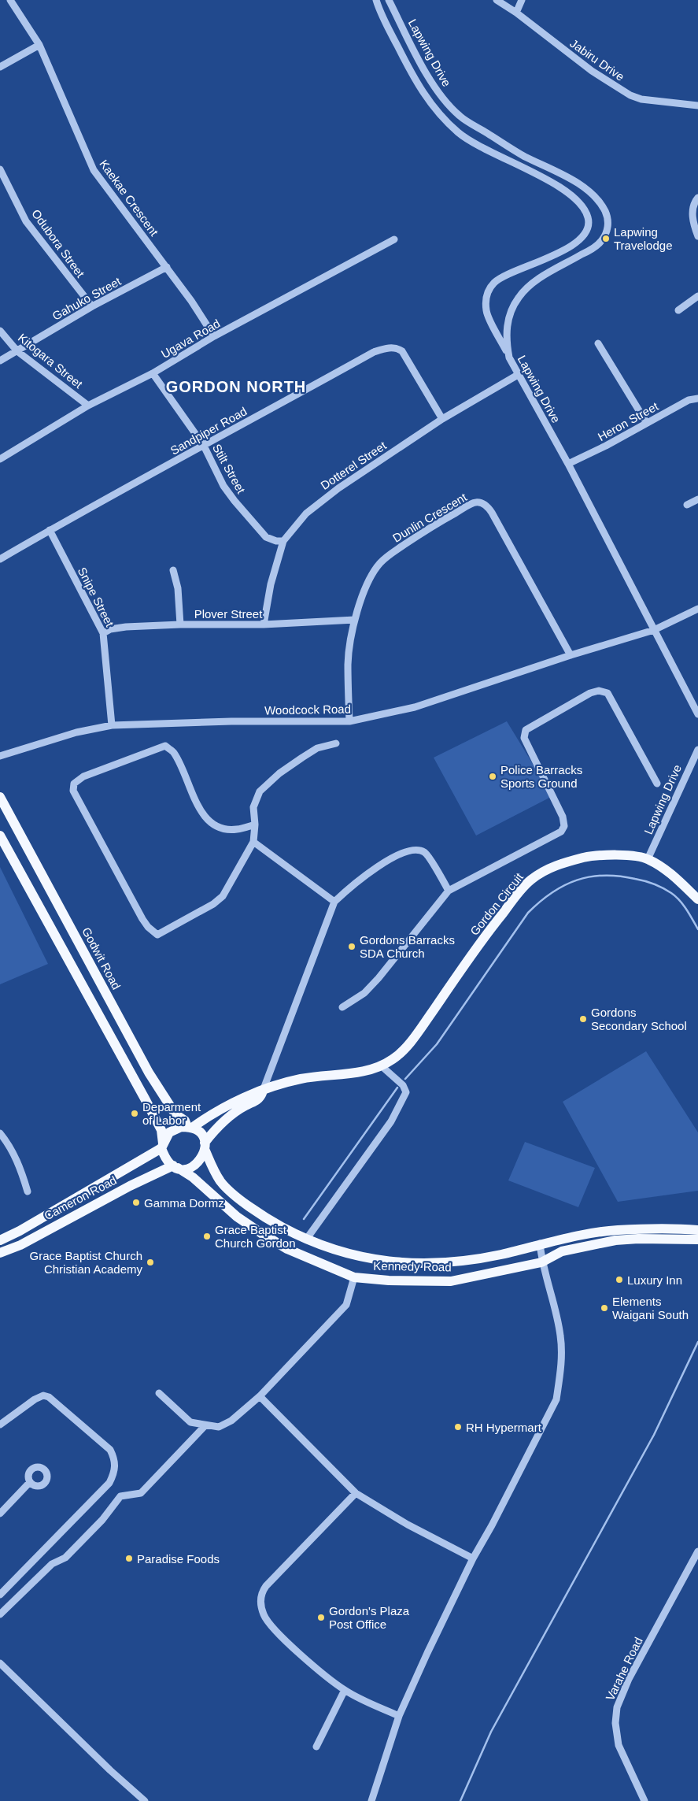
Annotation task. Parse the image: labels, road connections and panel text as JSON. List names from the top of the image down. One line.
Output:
{"streets":{"main road":["Gordon Circuit","Godwit Road","Cameron Road","Kennedy Road"],"street":["Lapwing Drive","Jabiru Drive","Kaekae Crescent","Odubora Street","Gahuko Street","Ugava Road","Kitogara Street","Heron Street","Sandpiper Road","Dotterel Street","Stilt Street","Dunlin Crescent","Snipe Street","Plover Street","Woodcock Road","Varahe Road"]},"crossings":[["Lapwing Drive","Heron Street"],["Lapwing Drive","Dotterel Street"],["Lapwing Drive","Woodcock Road"],["Lapwing Drive","Gordon Circuit"],["Kaekae Crescent","Gahuko Street"],["Kaekae Crescent","Ugava Road"],["Odubora Street","Gahuko Street"],["Gahuko Street","Kitogara Street"],["Ugava Road","Kitogara Street"],["Ugava Road","Stilt Street"],["Sandpiper Road","Dotterel Street"],["Sandpiper Road","Stilt Street"],["Sandpiper Road","Snipe Street"],["Dotterel Street","Stilt Street"],["Dotterel Street","Plover Street"],["Dunlin Crescent","Plover Street"],["Dunlin Crescent","Woodcock Road"],["Snipe Street","Plover Street"],["Snipe Street","Woodcock Road"],["Gordon Circuit","Godwit Road"],["Gordon Circuit","Cameron Road"],["Gordon Circuit","Kennedy Road"],["Godwit Road","Cameron Road"],["Godwit Road","Kennedy Road"],["Cameron Road","Kennedy Road"]],"districts":["GORDON NORTH"],"places":["Lapwing Travelodge","Police Barracks Sports Ground","Gordons Barracks SDA Church","Gordons Secondary School","Deparment of Labor","Gamma Dormz","Grace Baptist Church Gordon","Grace Baptist Church Christian Academy","Luxury Inn","Elements Waigani South","RH Hypermart","Paradise Foods","Gordon's Plaza Post Office"]}
